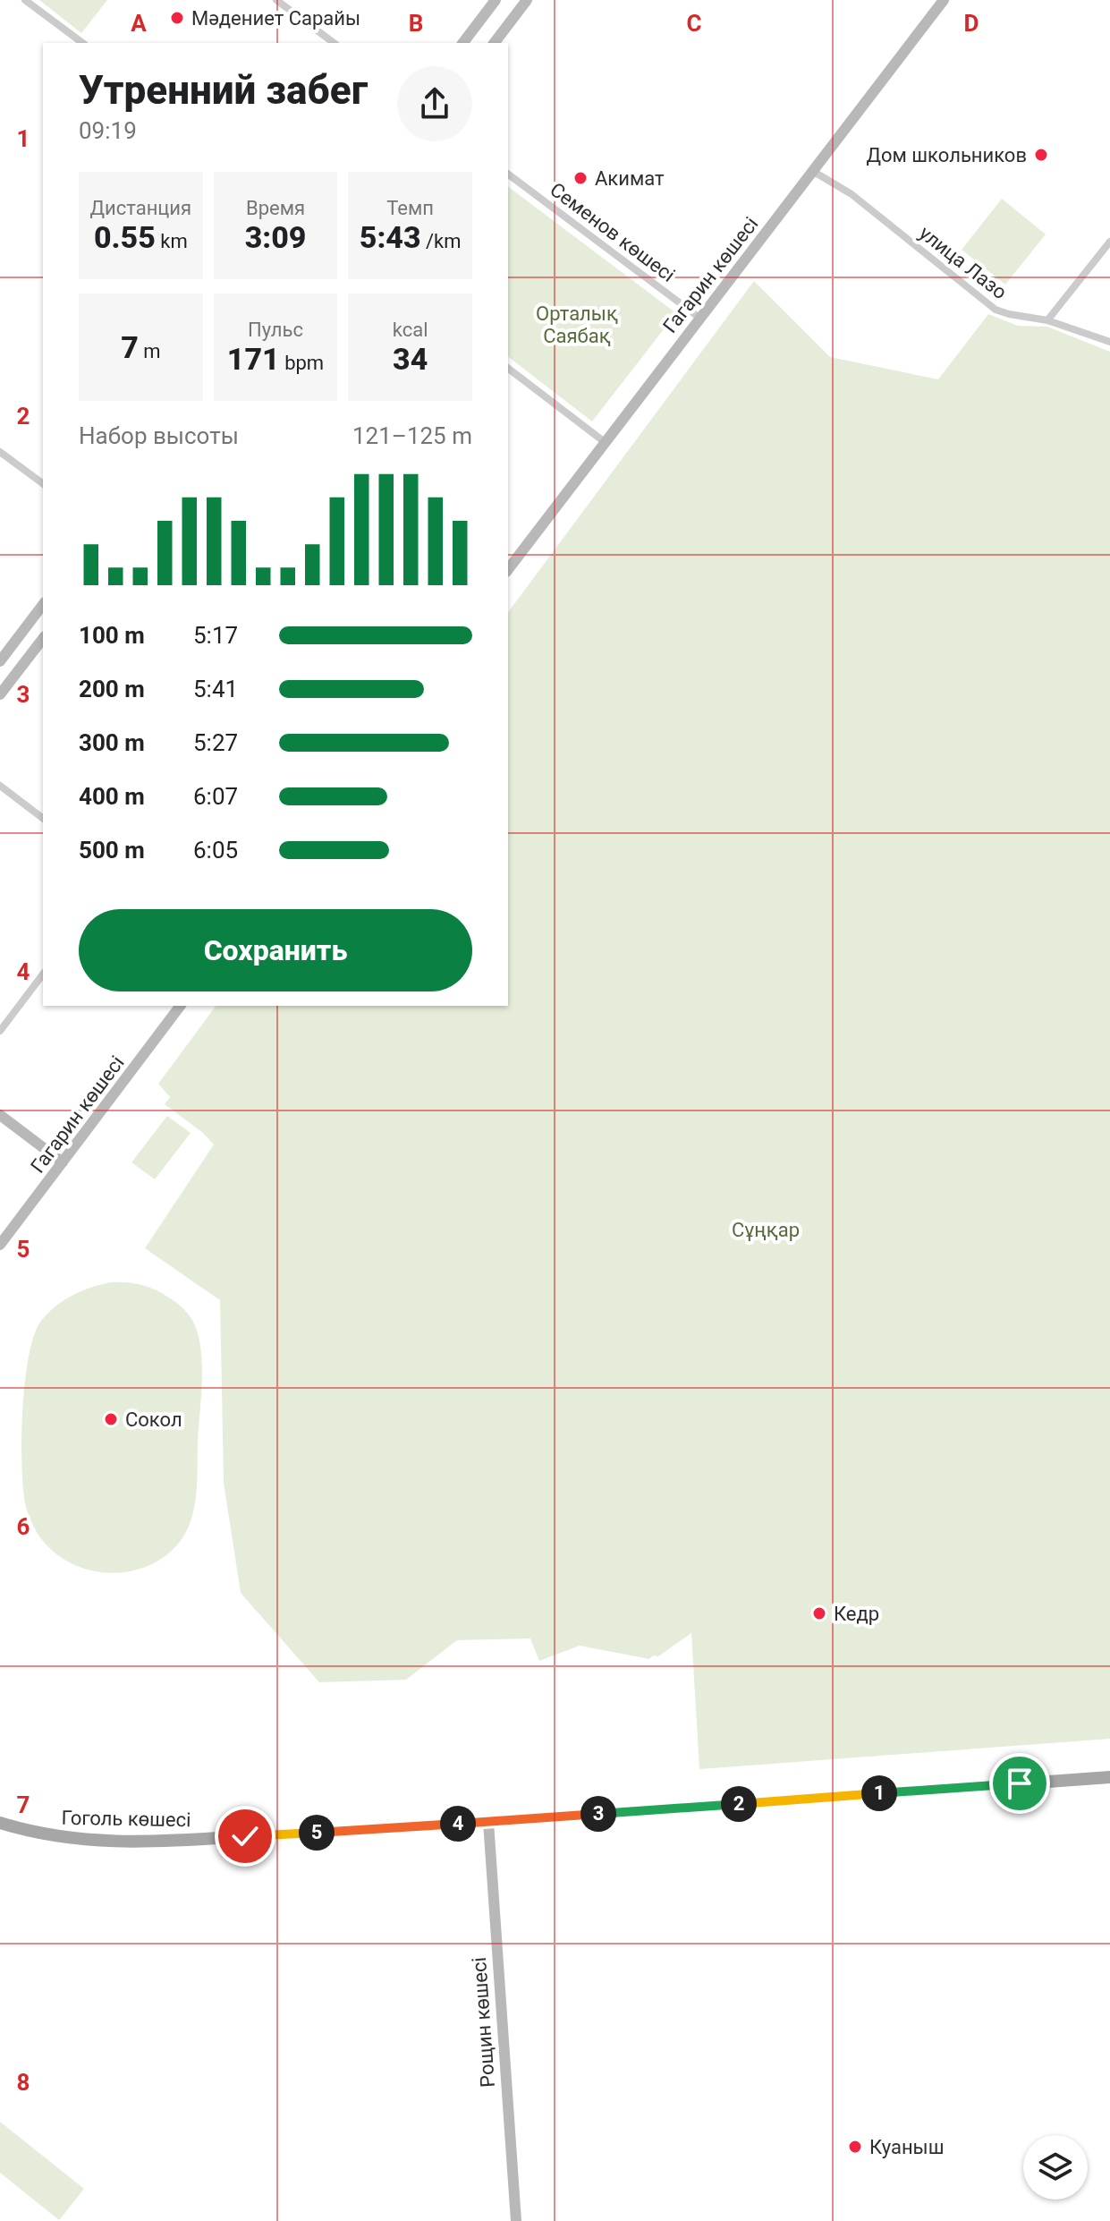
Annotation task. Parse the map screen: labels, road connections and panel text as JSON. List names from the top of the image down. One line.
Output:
{"streets":{"main road":["Гоголь көшесі"],"street":["Семенов көшесі","улица Лазо","Гагарин көшесі","Рощин көшесі"]},"crossings":[["Семенов көшесі","Гагарин көшесі"],["улица Лазо","Гагарин көшесі"],["Гоголь көшесі","Рощин көшесі"]],"parks":["Орталық Саябақ","Сұңқар"],"places":["Мәдениет Сарайы","Дом школьников","Акимат","Сокол","Кедр","Куаныш"],"page":{"heading":["Утренний забег","09:19"],"stats":[["Дистанция","0.55 km"],["Время","3:09"],["Темп","5:43 /km"],["7 m"],["Пульс","171 bpm"],["kcal","34"]],"chart":["Набор высоты","121–125 m"],"list":[{"name":"100 m","note":"5:17"},{"name":"200 m","note":"5:41"},{"name":"300 m","note":"5:27"},{"name":"400 m","note":"6:07"},{"name":"500 m","note":"6:05"}],"buttons":"Сохранить","pins":["1","2","3","4","5"]},"grid":{"columns":["A","B","C","D"],"rows":["1","2","3","4","5","6","7","8"]}}
